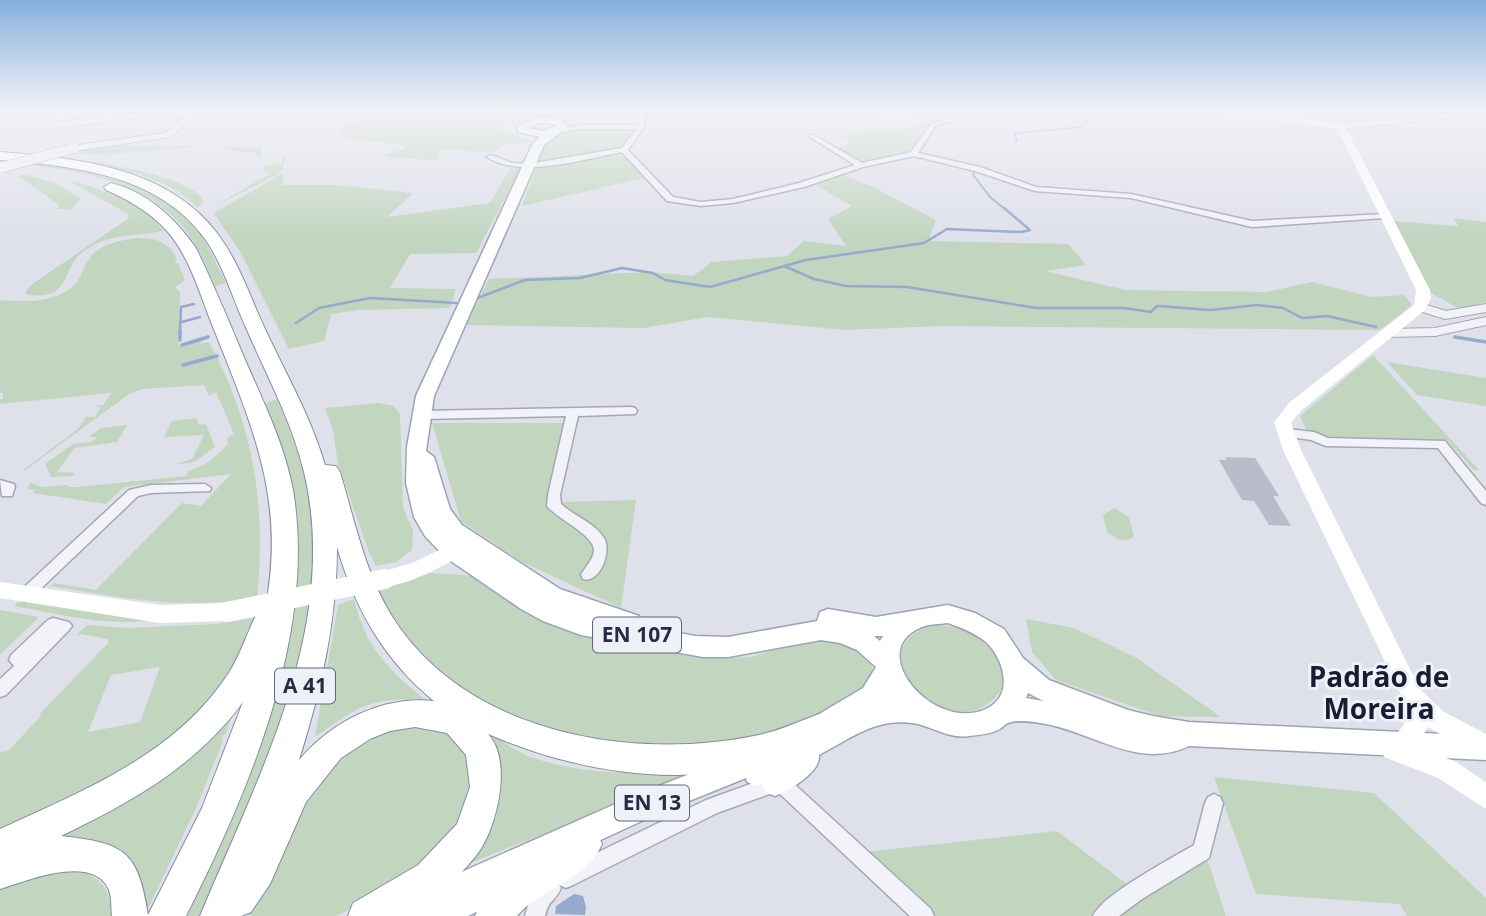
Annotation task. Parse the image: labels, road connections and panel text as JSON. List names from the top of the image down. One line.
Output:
{"streets":{"highway":["A 41"],"main road":["EN 107","EN 13"]},"crossings":[["EN 107","EN 13"]],"districts":["Padrão de Moreira"]}
